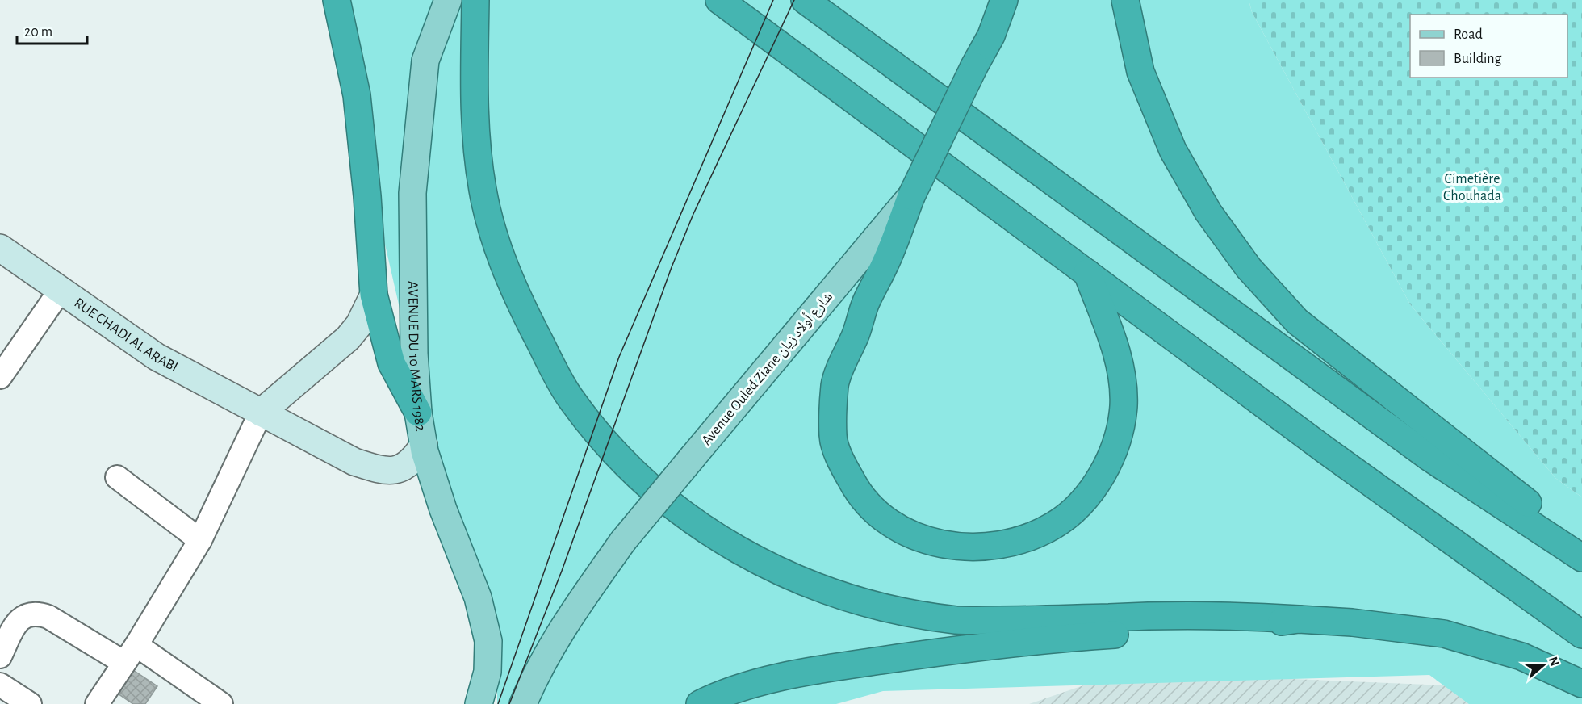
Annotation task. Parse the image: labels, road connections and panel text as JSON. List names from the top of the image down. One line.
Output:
{"streets":{"main road":["AVENUE DU 10 MARS 1982","Avenue Ouled Ziane شارع أولاد زيان"],"street":["RUE CHADI AL ARABI"]},"crossings":[["RUE CHADI AL ARABI","AVENUE DU 10 MARS 1982"]],"parks":["Cimetière Chouhada"],"legend":["Road","Building"],"scale_bar":"20 m","north":"right"}
